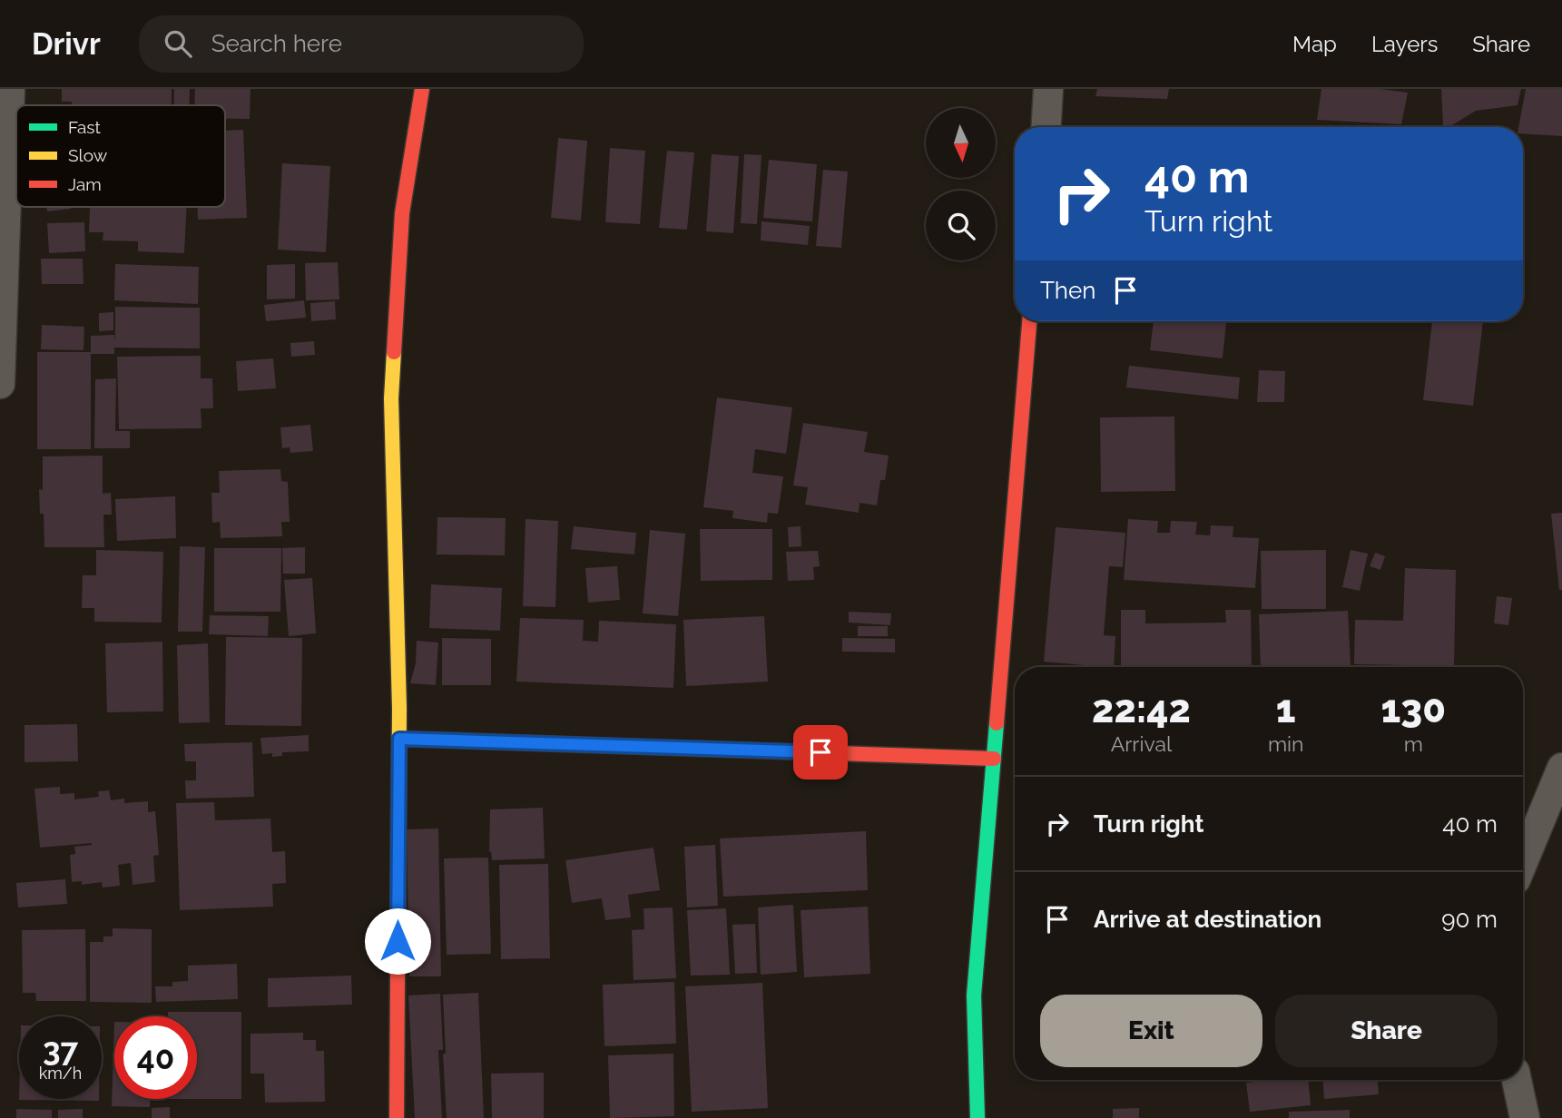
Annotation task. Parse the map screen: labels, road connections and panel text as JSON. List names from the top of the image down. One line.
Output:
{"legend":["Fast","Slow","Jam"],"north":"bottom","page":{"header":"Drivr","search":"Search here","nav":["Map","Layers","Share"],"turn":["40 m","Turn right"],"then":"Then","eta":["22:42","Arrival","1","min","130","m"],"list":[{"name":"Turn right","value":"40 m"},{"name":"Arrive at destination","value":"90 m"}],"buttons":["Exit","Share"],"speed":"37 km/h","limit":"40"}}
